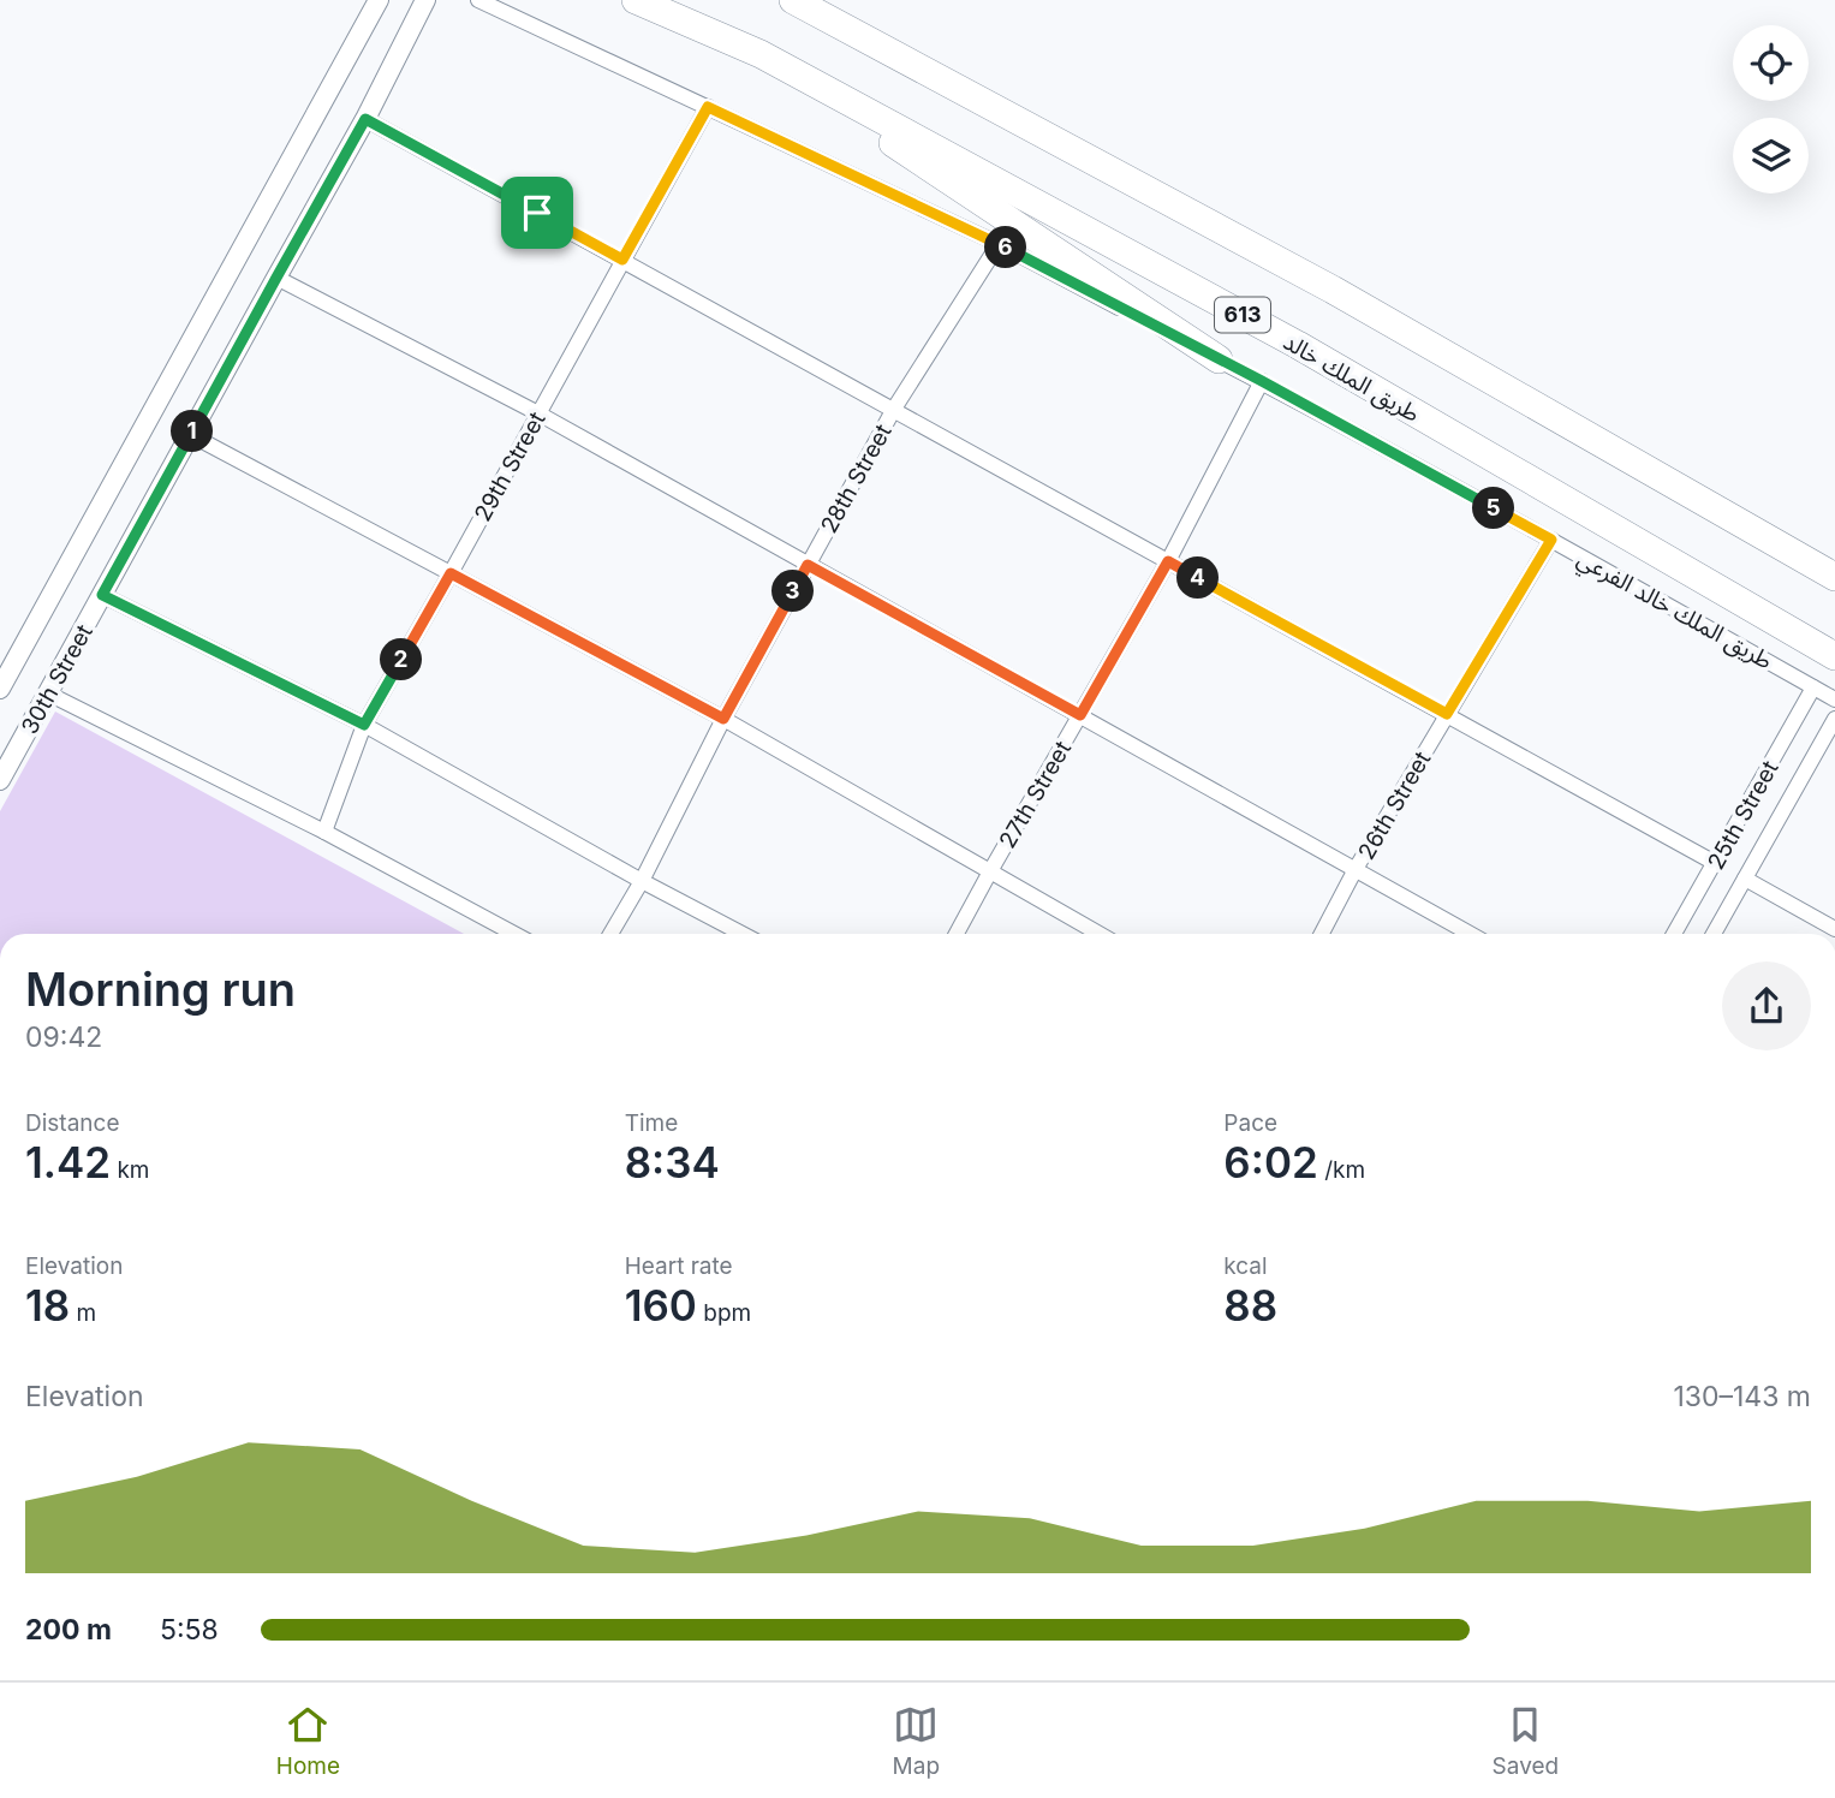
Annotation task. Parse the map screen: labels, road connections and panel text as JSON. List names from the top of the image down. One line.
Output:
{"streets":{"highway":["613","طريق الملك خالد"],"street":["29th Street","28th Street","طريق الملك خالد الفرعي","30th Street","27th Street","26th Street","25th Street"]},"crossings":[["29th Street","طريق الملك خالد الفرعي"],["28th Street","طريق الملك خالد الفرعي"],["طريق الملك خالد الفرعي","27th Street"],["طريق الملك خالد الفرعي","26th Street"],["طريق الملك خالد الفرعي","25th Street"]],"page":{"pins":["6","1","5","4","3","2"],"heading":["Morning run","09:42"],"stats":[["Distance","1.42 km"],["Time","8:34"],["Pace","6:02 /km"],["Elevation","18 m"],["Heart rate","160 bpm"],["kcal","88"]],"chart":["Elevation","130–143 m"],"list":[{"name":"200 m","note":"5:58"}],"tabs":["Home","Map","Saved"]}}
